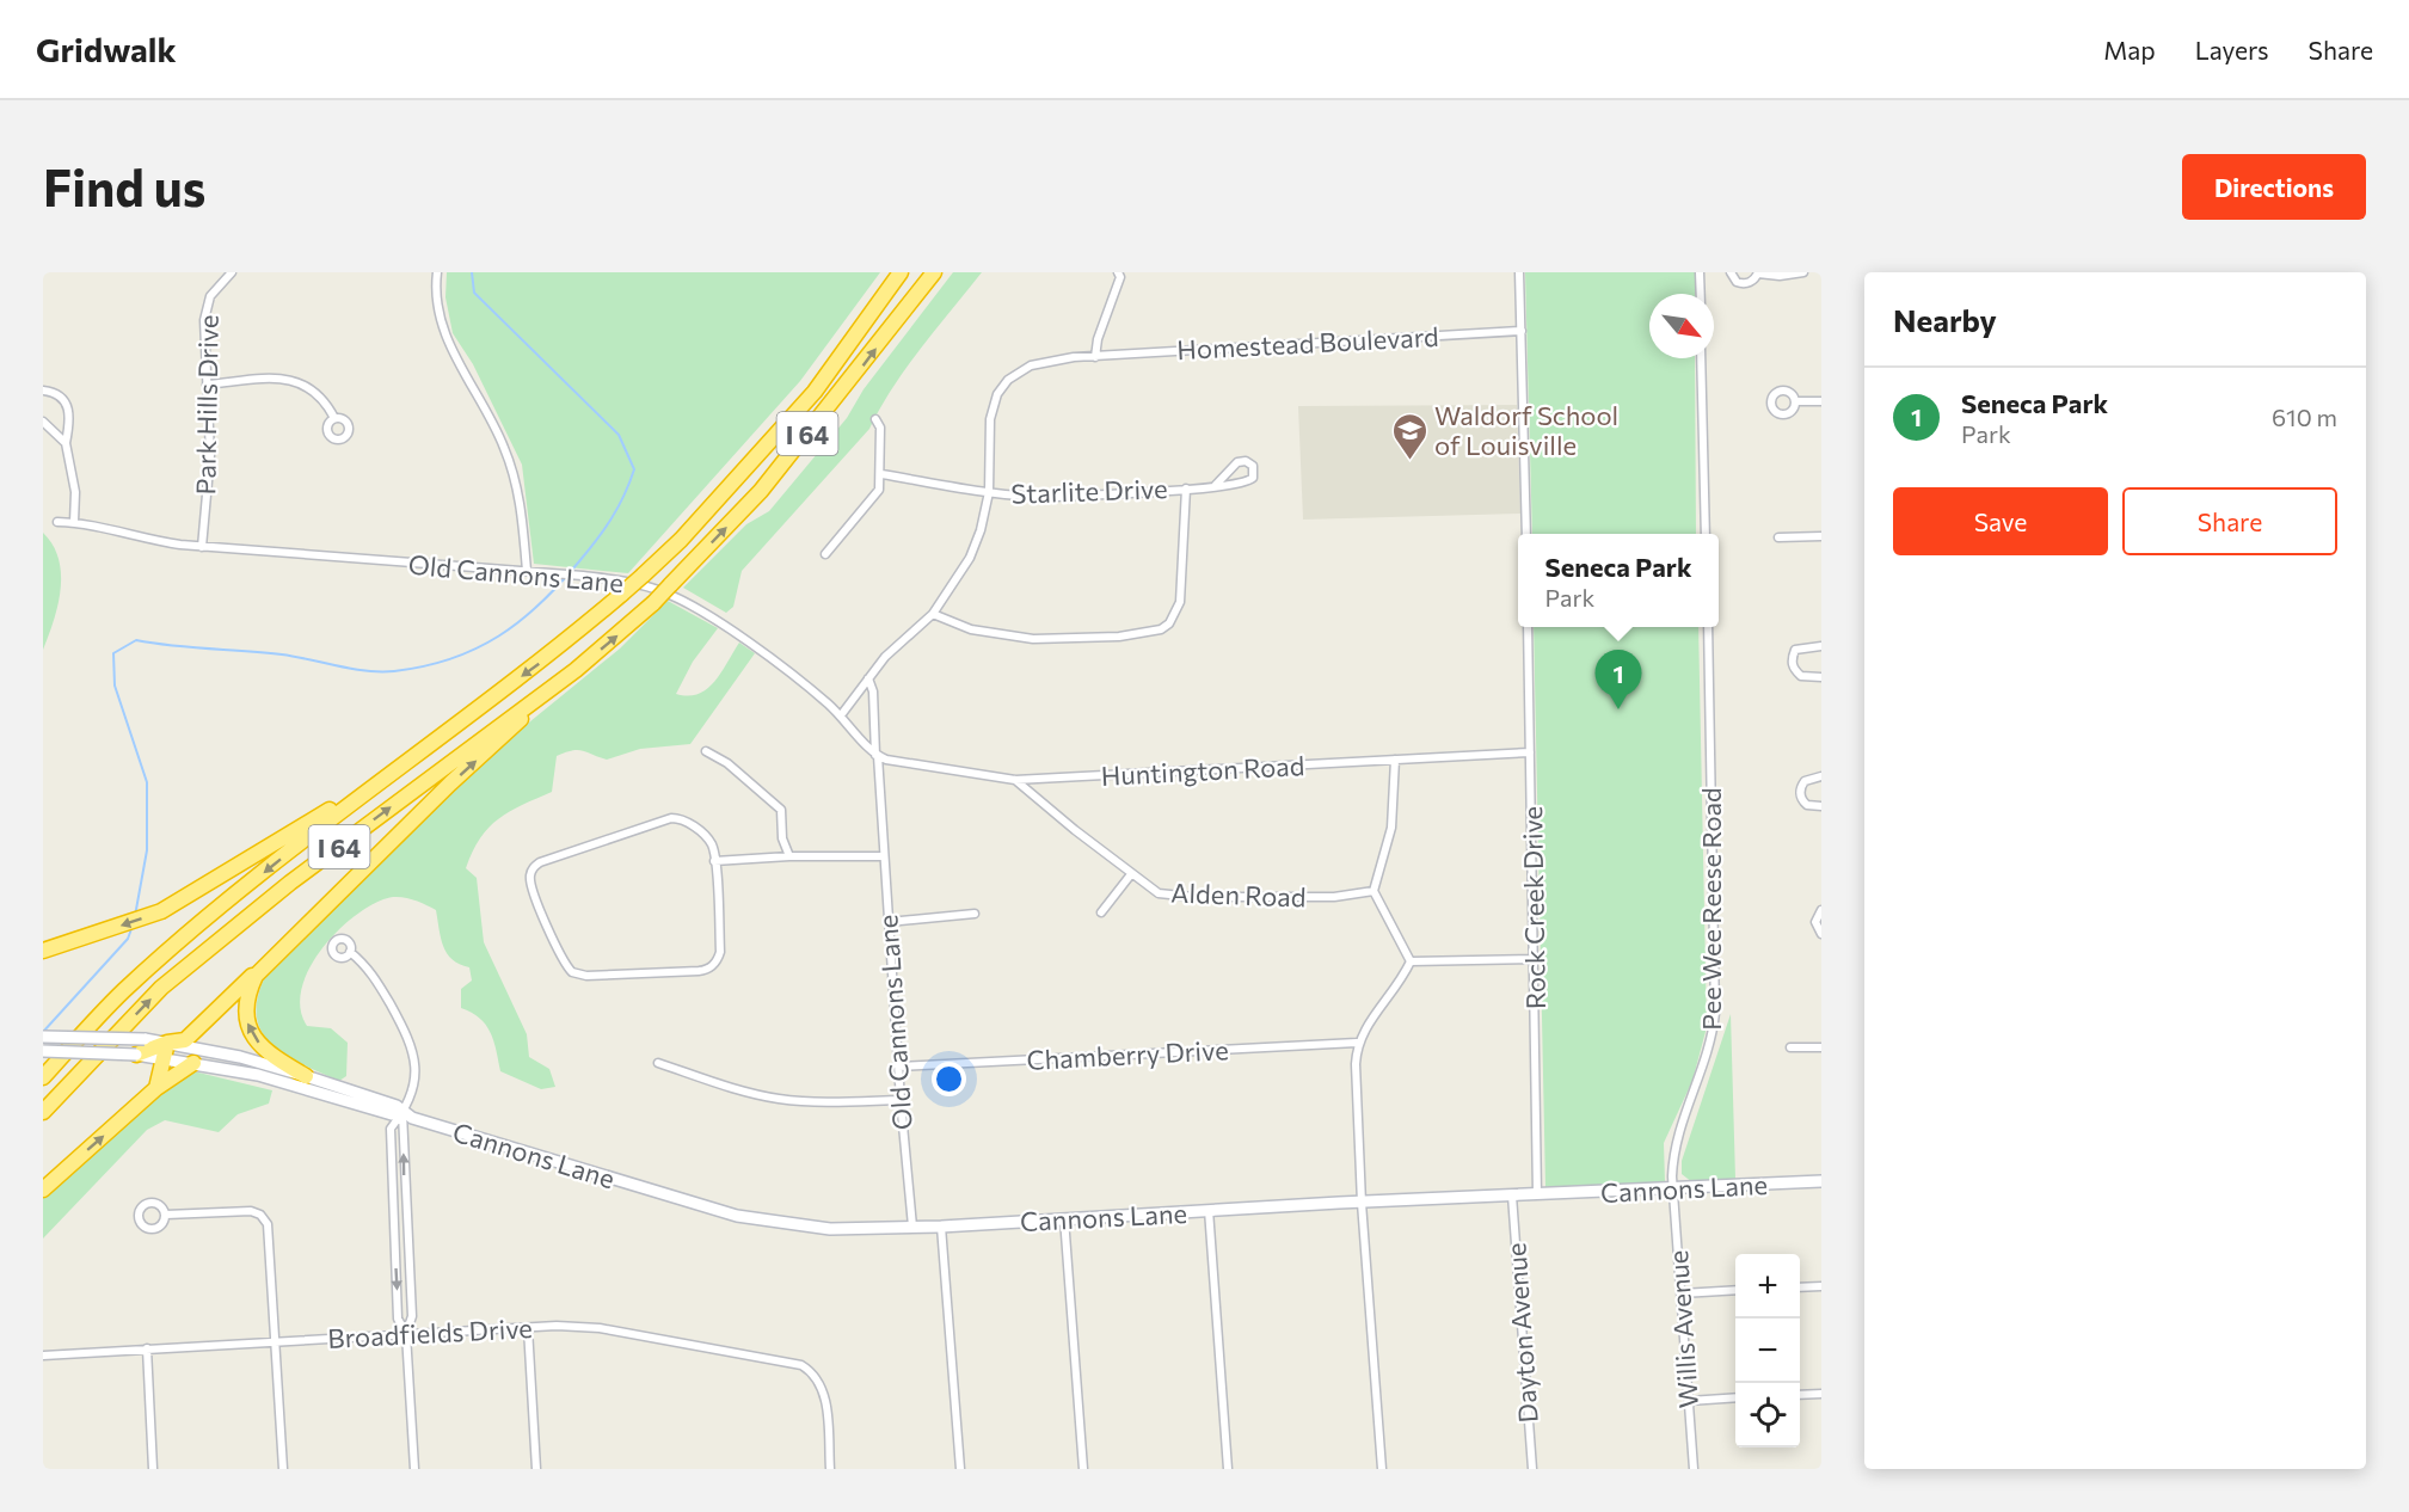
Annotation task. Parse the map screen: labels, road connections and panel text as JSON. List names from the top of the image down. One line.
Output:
{"streets":{"highway":["I 64"],"main road":["Cannons Lane"],"street":["Homestead Boulevard","Park Hills Drive","Starlite Drive","Old Cannons Lane","Huntington Road","Alden Road","Rock Creek Drive","Pee Wee Reese Road","Chamberry Drive","Willis Avenue","Broadfields Drive","Dayton Avenue"]},"crossings":[["Homestead Boulevard","Starlite Drive"],["Homestead Boulevard","Old Cannons Lane"],["Park Hills Drive","Old Cannons Lane"],["Old Cannons Lane","Huntington Road"],["Old Cannons Lane","Chamberry Drive"],["Old Cannons Lane","Cannons Lane"],["Huntington Road","Alden Road"],["Huntington Road","Rock Creek Drive"],["Rock Creek Drive","Cannons Lane"],["Pee Wee Reese Road","Cannons Lane"],["Pee Wee Reese Road","Willis Avenue"],["Cannons Lane","Willis Avenue"],["Cannons Lane","Dayton Avenue"]],"places":{"school or university":["Waldorf School of Louisville"]},"north":"bottom right","page":{"header":"Gridwalk","nav":["Map","Layers","Share"],"buttons":["Directions",["Save","Share"]],"title":"Find us","heading":"Nearby","list":[{"mark":"1","name":"Seneca Park","note":"Park","value":"610 m"}],"popup":["Seneca Park","Park"],"pins":"1","map_buttons":["+","−"]}}
